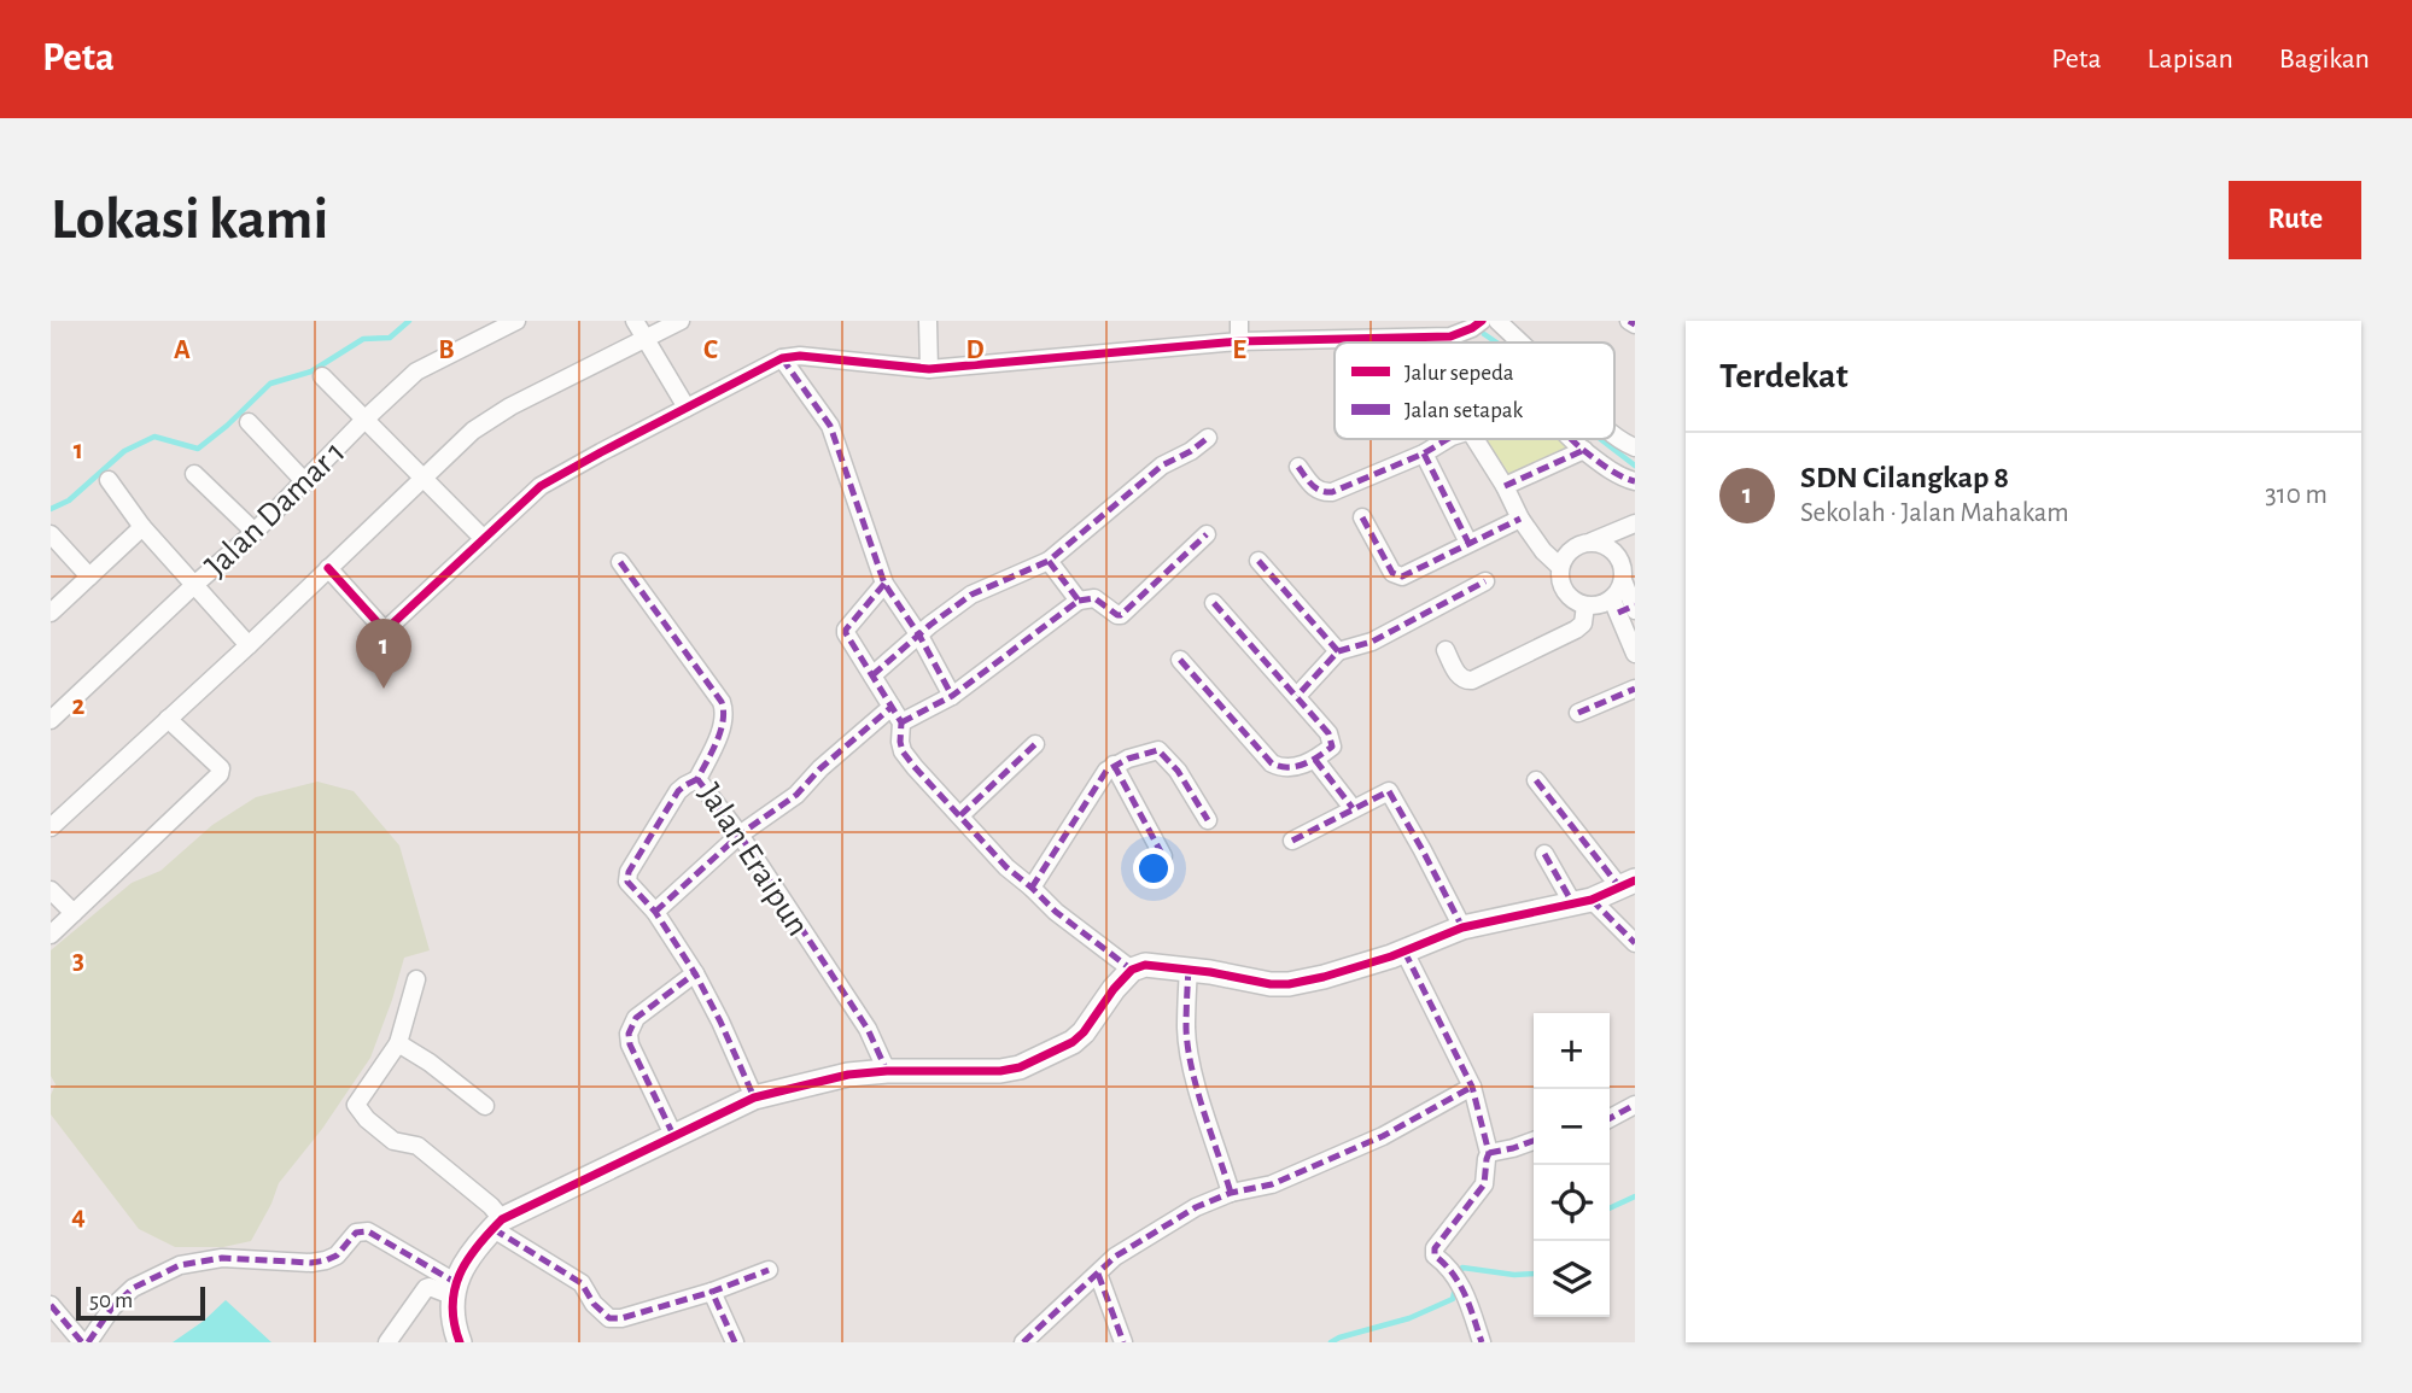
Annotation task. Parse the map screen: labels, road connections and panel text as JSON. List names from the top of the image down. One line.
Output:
{"streets":{"street":["Jalan Damar 1","Jalan Eraipun"]},"legend":["Jalur sepeda","Jalan setapak"],"scale_bar":"50 m","page":{"header":"Peta","nav":["Peta","Lapisan","Bagikan"],"buttons":"Rute","title":"Lokasi kami","heading":"Terdekat","list":[{"mark":"1","name":"SDN Cilangkap 8","note":"Sekolah · Jalan Mahakam","value":"310 m"}],"pins":"1","map_buttons":["+","−"],"scale":"50 m"},"grid":{"columns":["A","B","C","D","E"],"rows":["1","2","3","4"]}}
